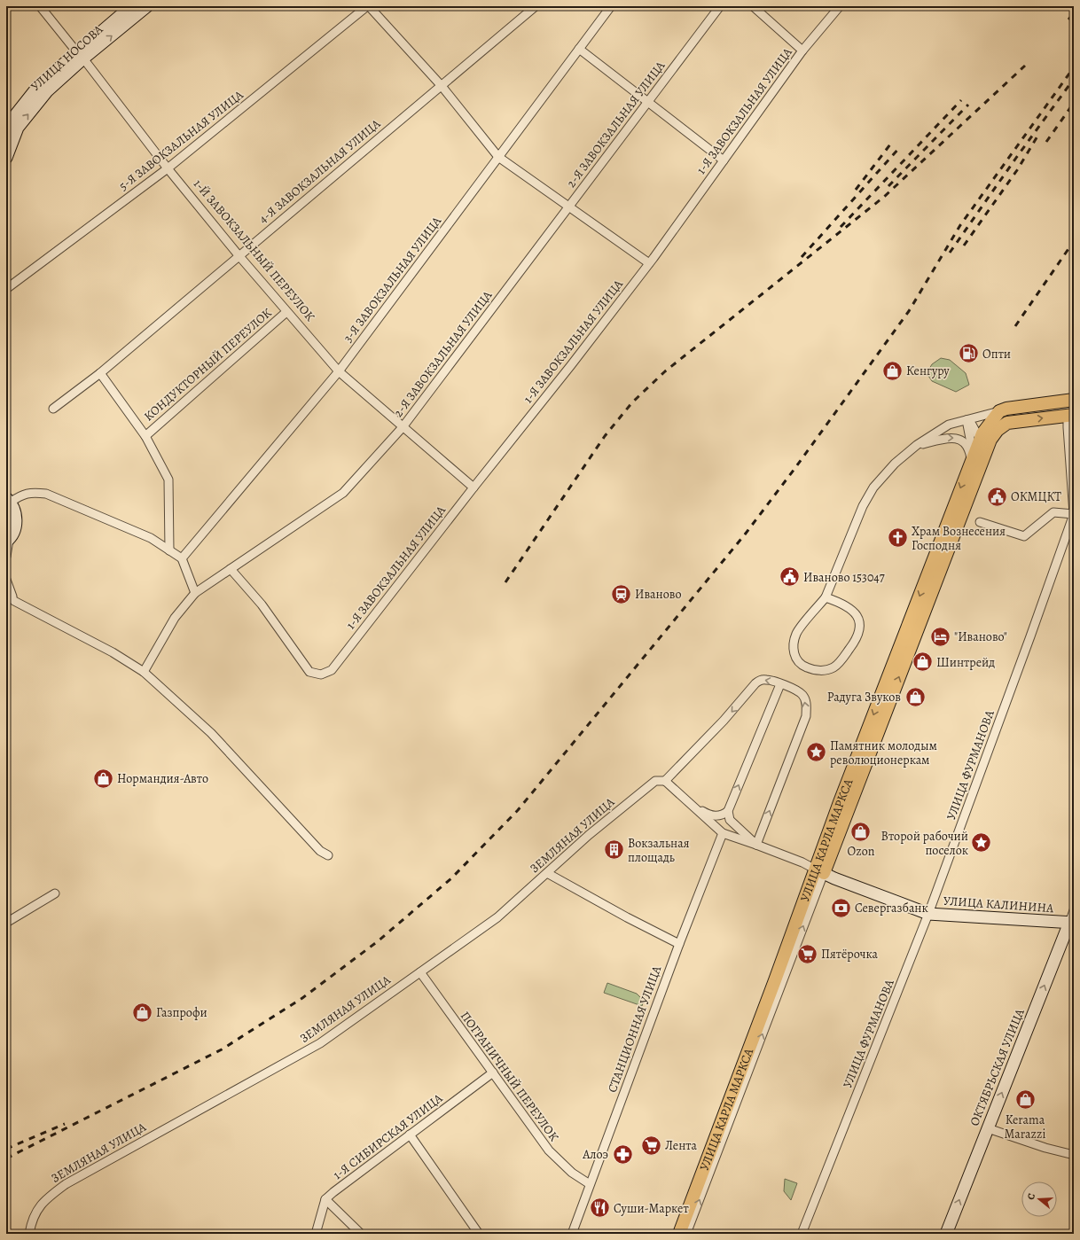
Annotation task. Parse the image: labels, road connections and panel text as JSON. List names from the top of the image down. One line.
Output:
{"streets":{"main road":["УЛИЦА НОСОВА","УЛИЦА КАРЛА МАРКСА","УЛИЦА КАЛИНИНА","ОКТЯБРЬСКАЯ УЛИЦА"],"street":["1-Я ЗАВОКЗАЛЬНАЯ УЛИЦА","2-Я ЗАВОКЗАЛЬНАЯ УЛИЦА","5-Я ЗАВОКЗАЛЬНАЯ УЛИЦА","4-Я ЗАВОКЗАЛЬНАЯ УЛИЦА","1-Й ЗАВОКЗАЛЬНЫЙ ПЕРЕУЛОК","3-Я ЗАВОКЗАЛЬНАЯ УЛИЦА","КОНДУКТОРНЫЙ ПЕРЕУЛОК","УЛИЦА ФУРМАНОВА","ЗЕМЛЯНАЯ УЛИЦА","СТАНЦИОННАЯ УЛИЦА","ПОГРАНИЧНЫЙ ПЕРЕУЛОК","1-Я СИБИРСКАЯ УЛИЦА"]},"crossings":[["УЛИЦА НОСОВА","1-Й ЗАВОКЗАЛЬНЫЙ ПЕРЕУЛОК"],["1-Я ЗАВОКЗАЛЬНАЯ УЛИЦА","2-Я ЗАВОКЗАЛЬНАЯ УЛИЦА"],["1-Я ЗАВОКЗАЛЬНАЯ УЛИЦА","1-Й ЗАВОКЗАЛЬНЫЙ ПЕРЕУЛОК"],["2-Я ЗАВОКЗАЛЬНАЯ УЛИЦА","1-Й ЗАВОКЗАЛЬНЫЙ ПЕРЕУЛОК"],["5-Я ЗАВОКЗАЛЬНАЯ УЛИЦА","1-Й ЗАВОКЗАЛЬНЫЙ ПЕРЕУЛОК"],["4-Я ЗАВОКЗАЛЬНАЯ УЛИЦА","1-Й ЗАВОКЗАЛЬНЫЙ ПЕРЕУЛОК"],["1-Й ЗАВОКЗАЛЬНЫЙ ПЕРЕУЛОК","3-Я ЗАВОКЗАЛЬНАЯ УЛИЦА"],["1-Й ЗАВОКЗАЛЬНЫЙ ПЕРЕУЛОК","КОНДУКТОРНЫЙ ПЕРЕУЛОК"],["УЛИЦА ФУРМАНОВА","УЛИЦА КАЛИНИНА"],["ЗЕМЛЯНАЯ УЛИЦА","ПОГРАНИЧНЫЙ ПЕРЕУЛОК"],["УЛИЦА КАРЛА МАРКСА","УЛИЦА КАЛИНИНА"],["УЛИЦА КАЛИНИНА","ОКТЯБРЬСКАЯ УЛИЦА"],["СТАНЦИОННАЯ УЛИЦА","ПОГРАНИЧНЫЙ ПЕРЕУЛОК"],["ПОГРАНИЧНЫЙ ПЕРЕУЛОК","1-Я СИБИРСКАЯ УЛИЦА"]],"one_way":["ОКТЯБРЬСКАЯ УЛИЦА"],"places":{"fuel station":["Опти"],"shop":["Кенгуру","Шинтрейд","Радуга Звуков","Нормандия-Авто","Ozon","Газпрофи","Kerama Marazzi"],"public building":["ОКМЦКТ","Иваново 153047"],"church":["Храм Вознесения Господня"],"station":["Иваново"],"hotel":["\"Иваново\""],"place":["Памятник молодым революционеркам","Второй рабочий поселок"],"building":["Вокзальная площадь"],"bank":["Севергазбанк"],"supermarket":["Пятёрочка","Лента"],"pharmacy":["Алоэ"],"restaurant":["Суши-Маркет"]},"north":"left"}
